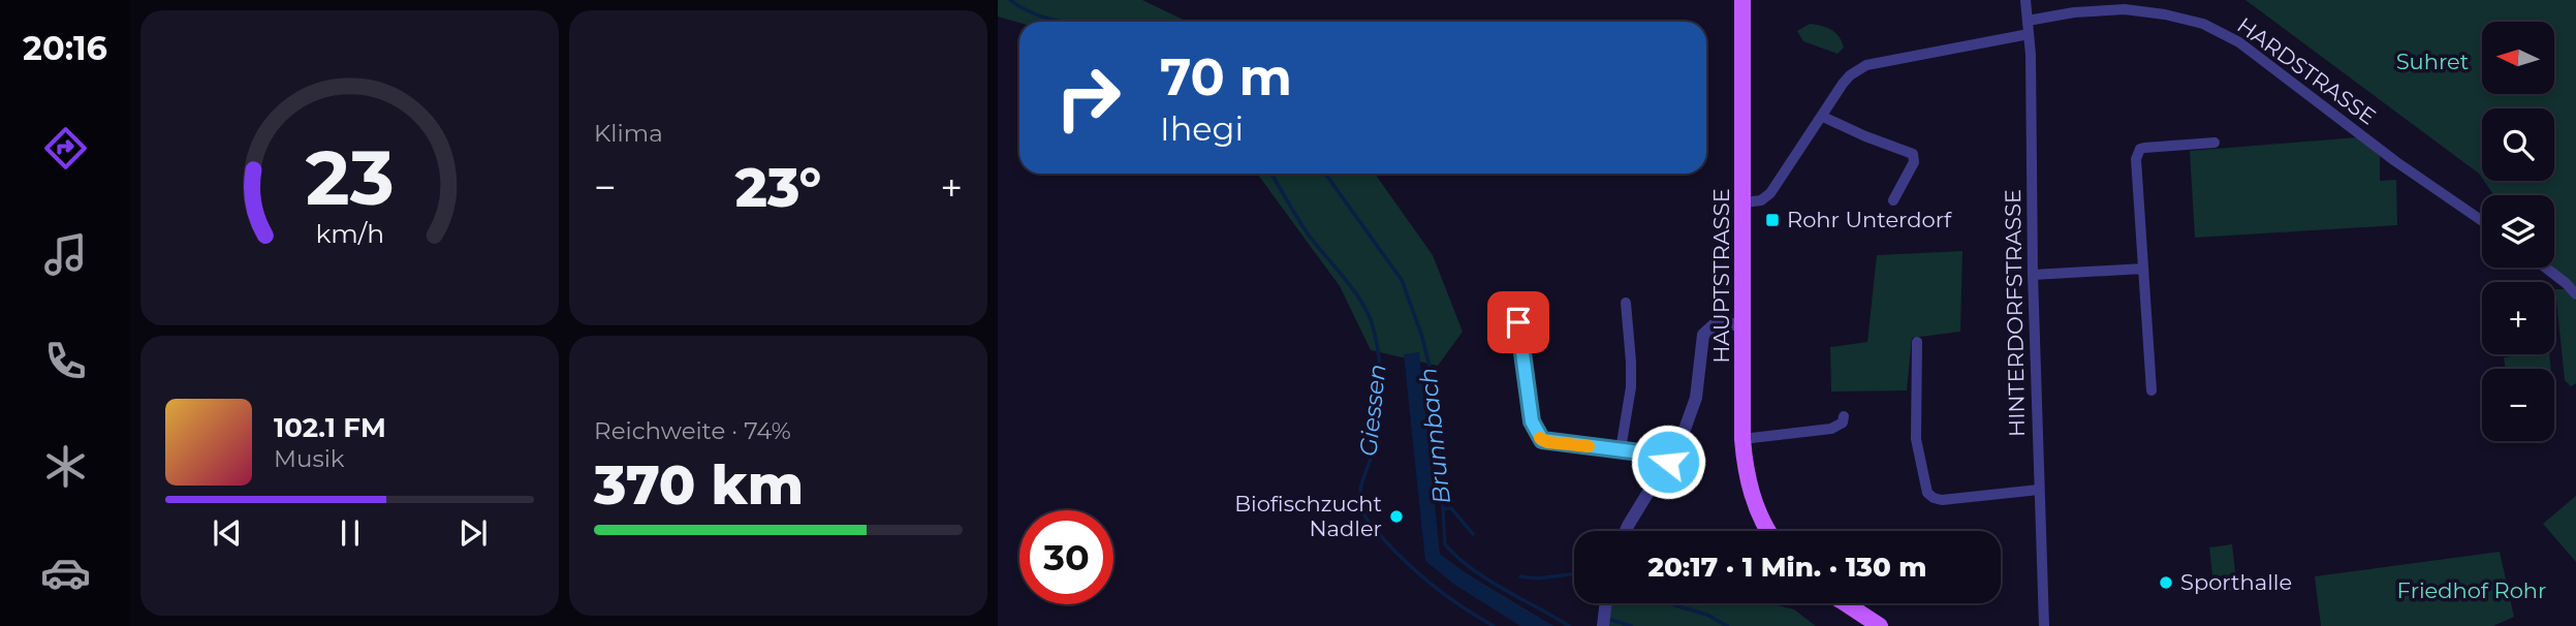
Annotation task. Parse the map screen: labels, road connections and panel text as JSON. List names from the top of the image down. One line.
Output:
{"streets":{"main road":["HAUPTSTRASSE"],"street":["HARDSTRASSE","HINTERDORFSTRASSE"]},"crossings":[["HARDSTRASSE","HINTERDORFSTRASSE"]],"water":["Giessen","Brunnbach"],"parks":["Suhret","Friedhof Rohr"],"places":{"transit":["Rohr Unterdorf"],"other":["Biofischzucht Nadler","Sporthalle"]},"north":"left","page":{"tabs":"20:16","tile":["Klima",["Reichweite · 74%","370 km"]],"map_buttons":["+","−"],"turn":["70 m","Ihegi"],"heat":["−","23°","+"],"song":["102.1 FM","Musik"],"limit":"30","trip":"20:17 · 1 Min. · 130 m","gauge":["23","km/h"]}}
